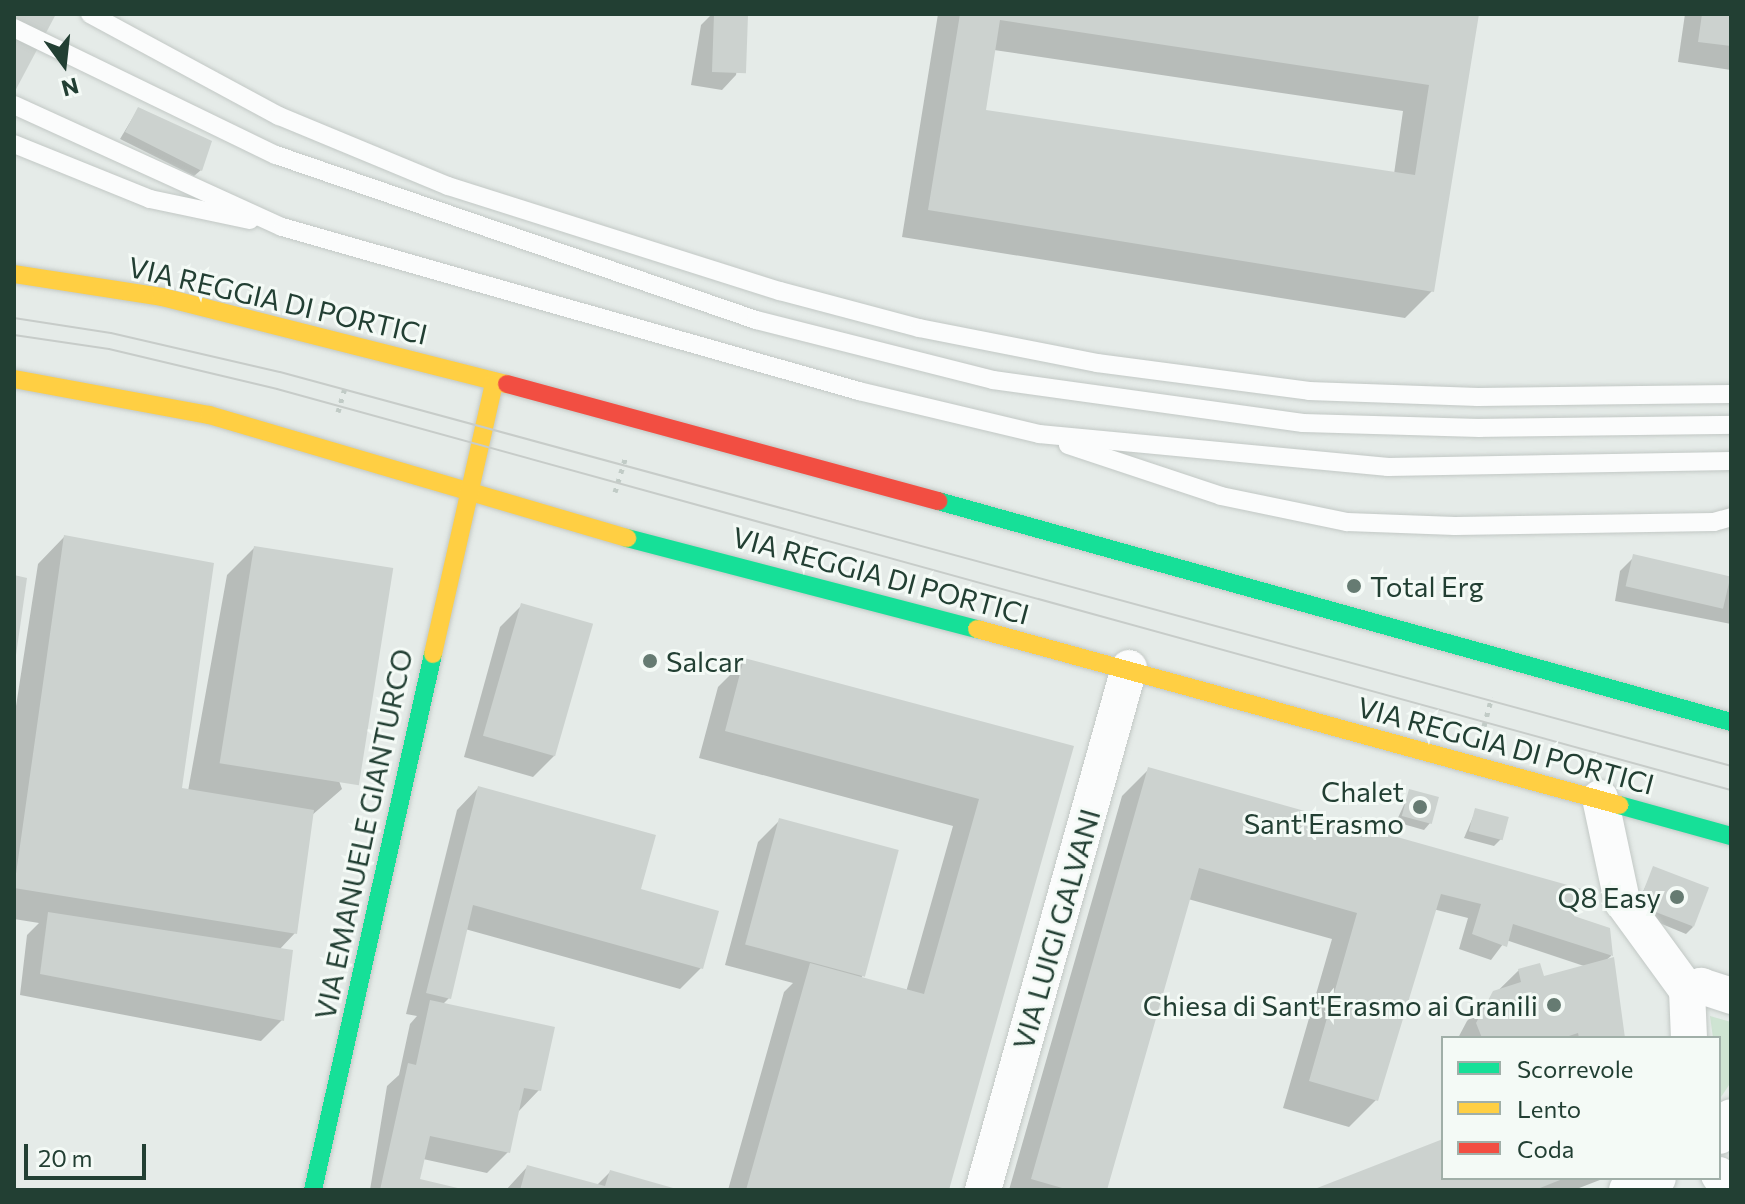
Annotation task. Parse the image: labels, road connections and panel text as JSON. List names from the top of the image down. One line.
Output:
{"streets":{"main road":["VIA REGGIA DI PORTICI","VIA EMANUELE GIANTURCO"],"street":["VIA LUIGI GALVANI"]},"crossings":[["VIA REGGIA DI PORTICI","VIA EMANUELE GIANTURCO"],["VIA REGGIA DI PORTICI","VIA LUIGI GALVANI"]],"places":["Total Erg","Salcar","Chalet Sant'Erasmo","Q8 Easy","Chiesa di Sant'Erasmo ai Granili"],"legend":["Scorrevole","Lento","Coda"],"scale_bar":"20 m","north":"bottom"}
